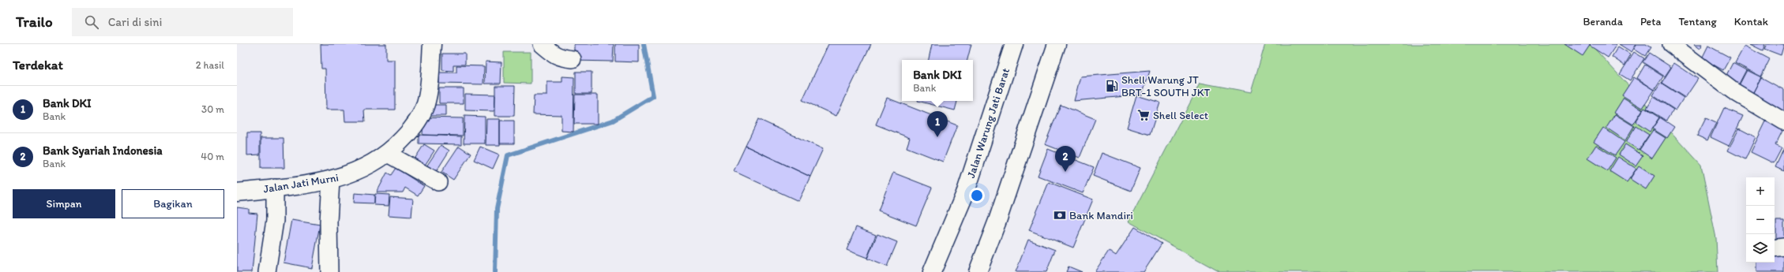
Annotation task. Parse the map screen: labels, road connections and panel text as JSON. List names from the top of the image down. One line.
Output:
{"streets":{"main road":["Jalan Warung Jati Barat","Jalan Jati Murni"]},"places":{"fuel station":["Shell Warung JT BRT-1 SOUTH JKT"],"supermarket":["Shell Select"],"bank":["Bank Mandiri"]},"page":{"header":"Trailo","search":"Cari di sini","nav":["Beranda","Peta","Tentang","Kontak"],"heading":["Terdekat","2 hasil"],"popup":["Bank DKI","Bank"],"list":[{"mark":"1","name":"Bank DKI","note":"Bank","value":"30 m"},{"mark":"2","name":"Bank Syariah Indonesia","note":"Bank","value":"40 m"}],"pins":["1","2"],"map_buttons":["+","−"],"buttons":["Simpan","Bagikan"]}}
